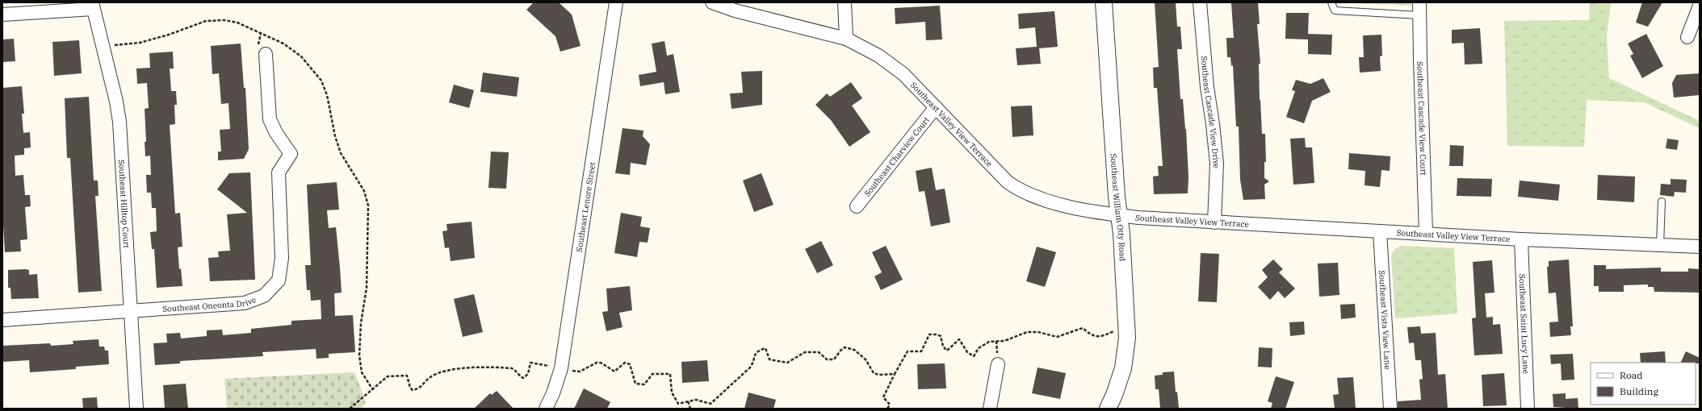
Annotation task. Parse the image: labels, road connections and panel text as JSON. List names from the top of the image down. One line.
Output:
{"streets":{"street":["Southeast Cascade View Drive","Southeast Cascade View Court","Southeast Valley View Terrace","Southeast Charview Court","Southeast Hilltop Court","Southeast Lenore Street","Southeast William Otty Road","Southeast Oneonta Drive","Southeast Vista View Lane","Southeast Saint Lucy Lane"]},"crossings":[["Southeast Cascade View Drive","Southeast Valley View Terrace"],["Southeast Cascade View Court","Southeast Valley View Terrace"],["Southeast Valley View Terrace","Southeast Charview Court"],["Southeast Valley View Terrace","Southeast William Otty Road"],["Southeast Valley View Terrace","Southeast Vista View Lane"],["Southeast Valley View Terrace","Southeast Saint Lucy Lane"],["Southeast Hilltop Court","Southeast Oneonta Drive"]],"legend":["Road","Building"]}
